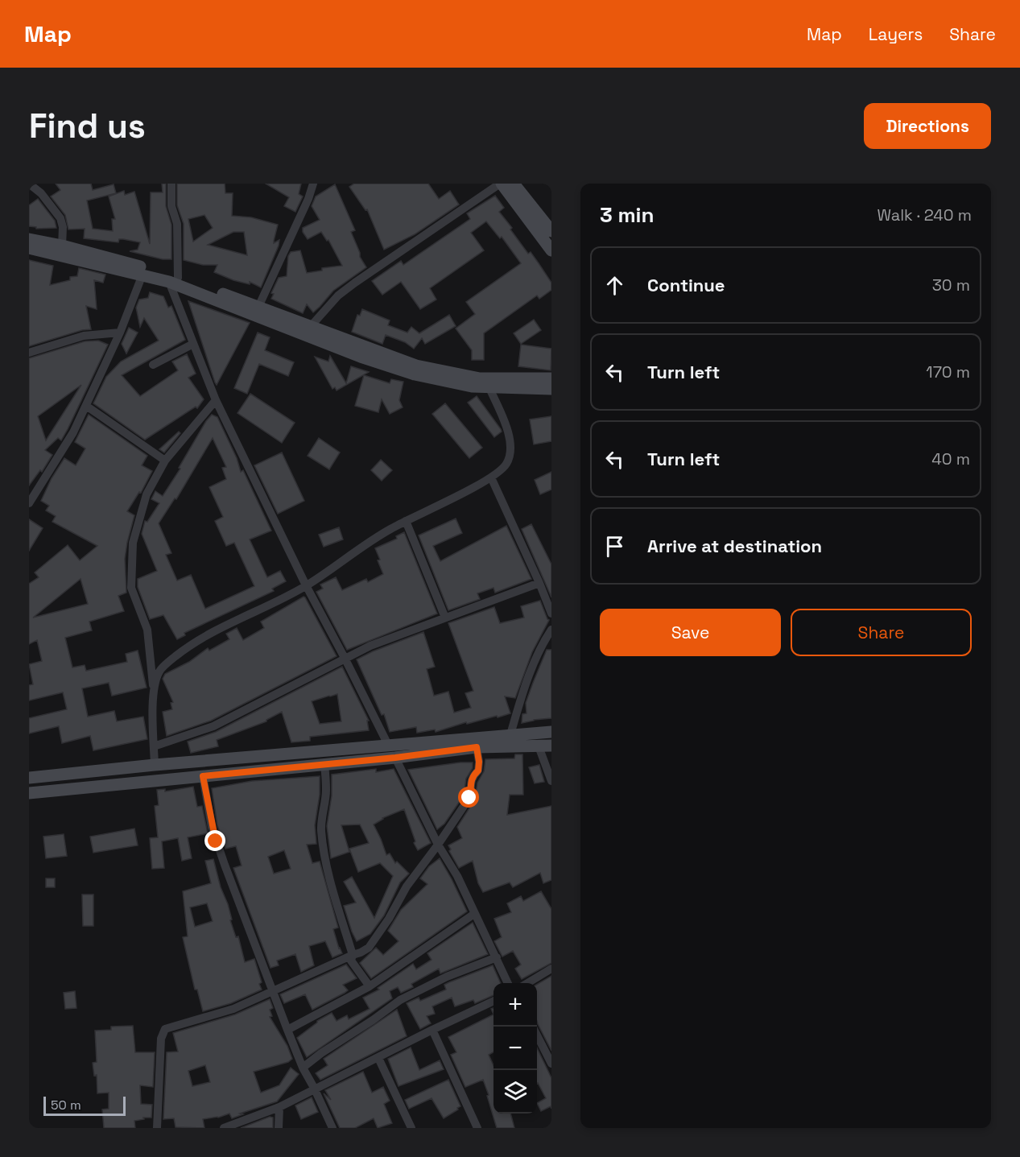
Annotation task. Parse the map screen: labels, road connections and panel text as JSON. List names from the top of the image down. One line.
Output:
{"scale_bar":"50 m","page":{"header":"Map","nav":["Map","Layers","Share"],"buttons":["Directions",["Save","Share"]],"title":"Find us","heading":["3 min","Walk · 240 m"],"list":[["Continue","30 m"],["Turn left","170 m"],["Turn left","40 m"],"Arrive at destination"],"map_buttons":["+","−"],"scale":"50 m"}}
